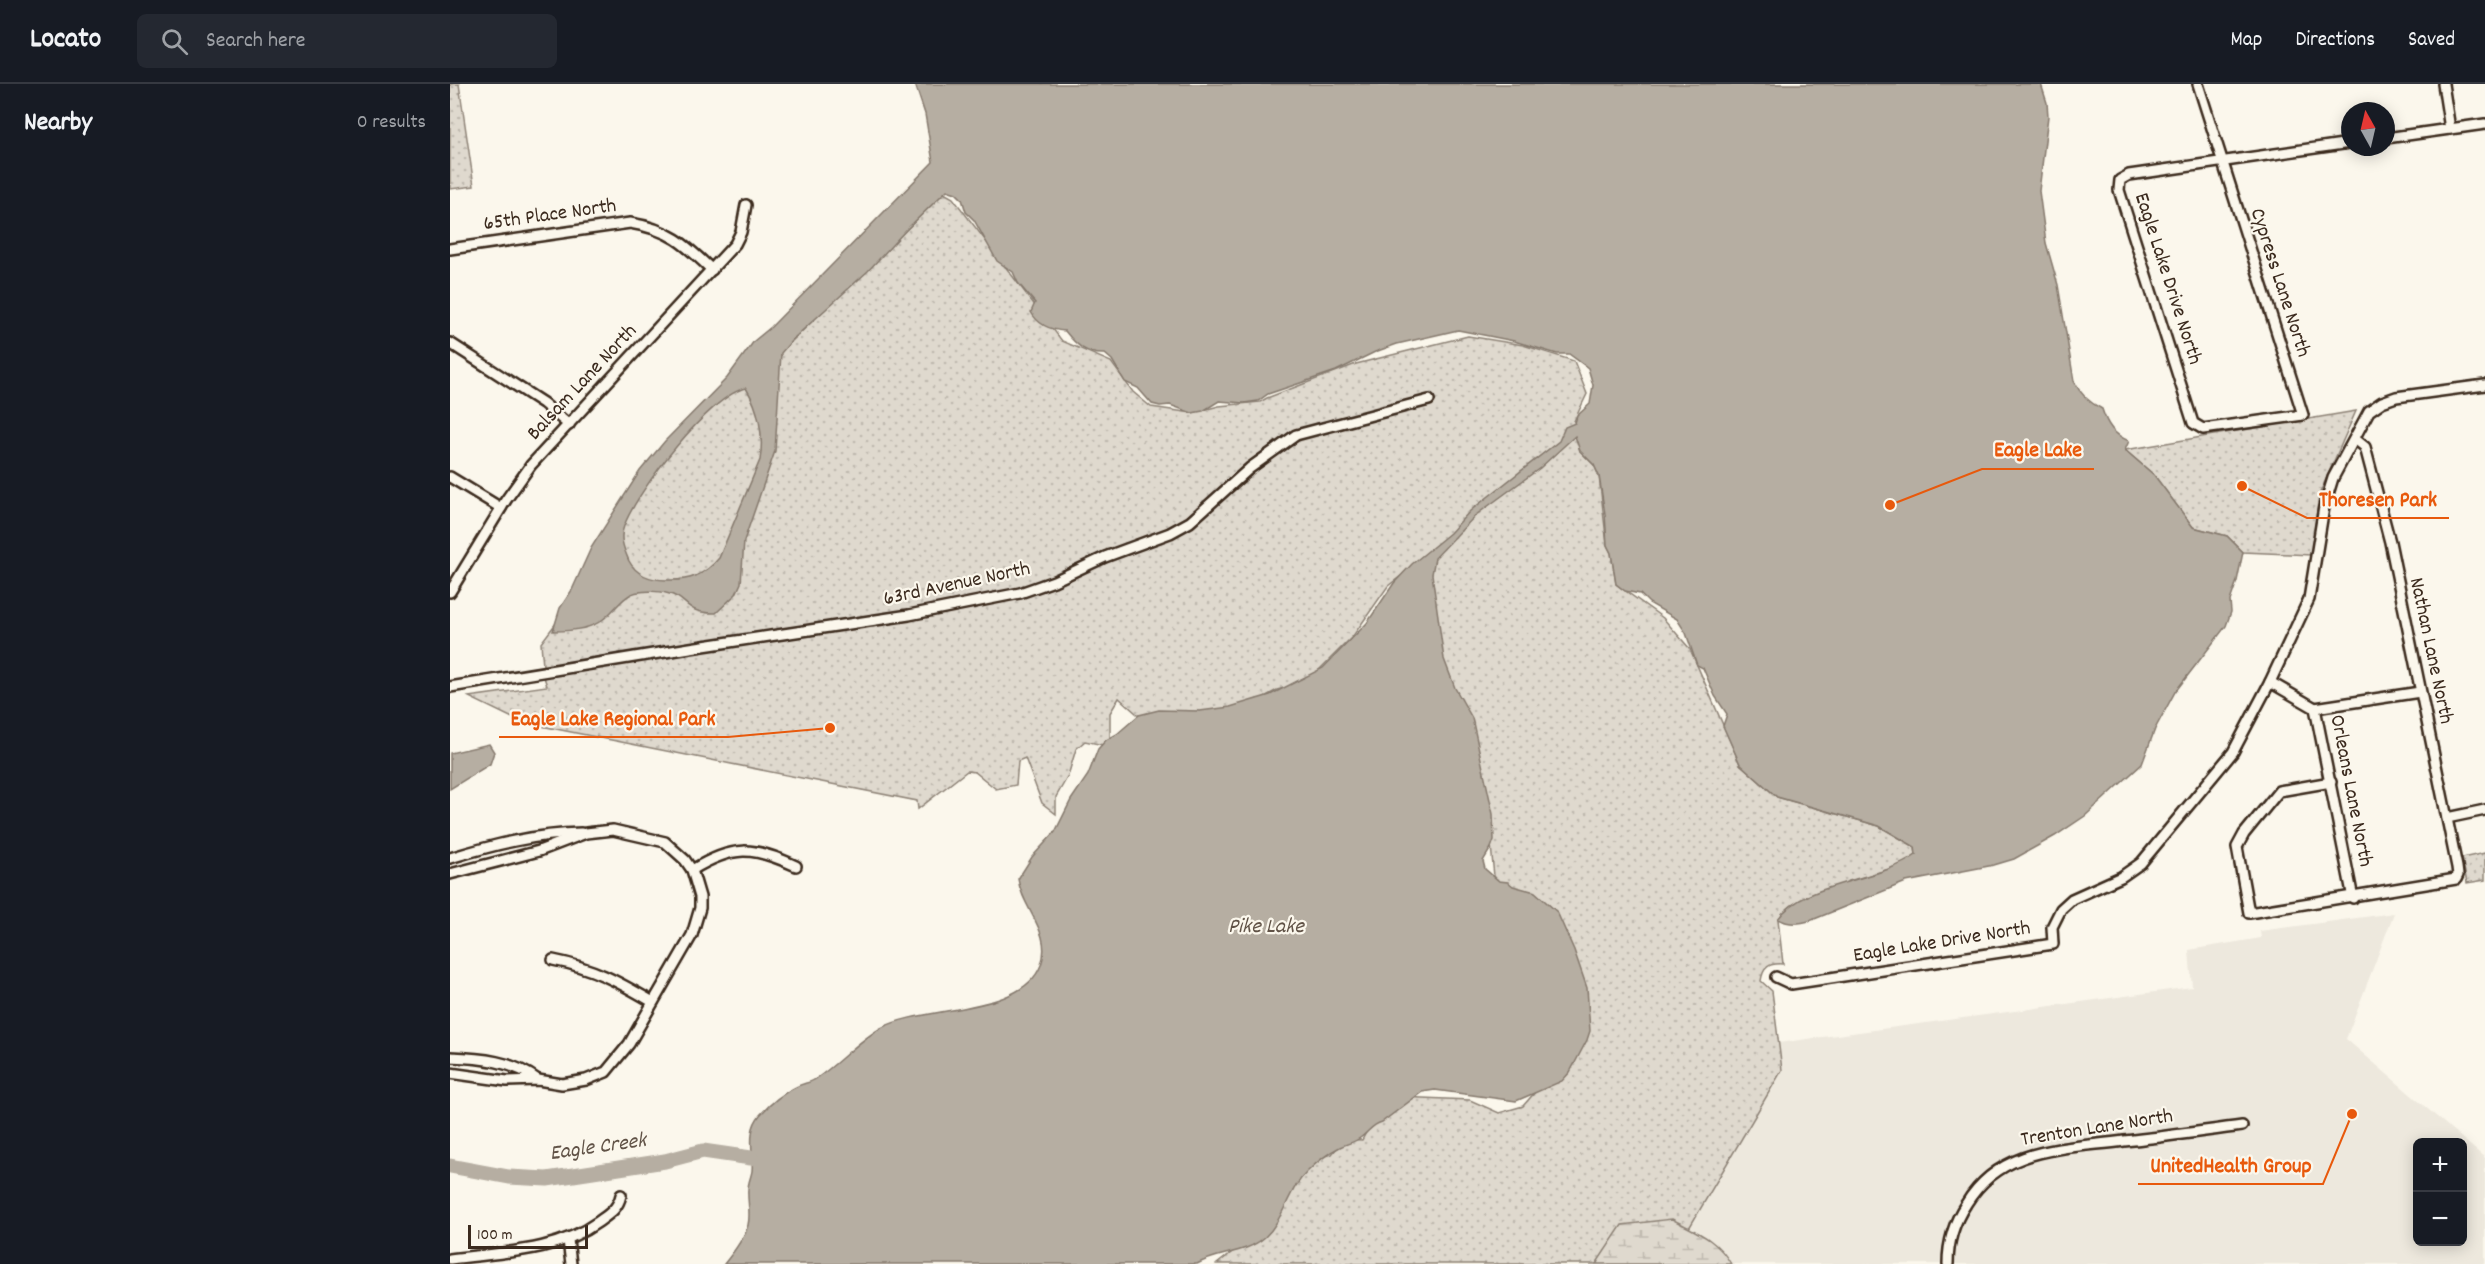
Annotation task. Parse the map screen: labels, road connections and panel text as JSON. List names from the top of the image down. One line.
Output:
{"streets":{"street":["65th Place North","Eagle Lake Drive North","Cypress Lane North","Balsam Lane North","63rd Avenue North","Nathan Lane North","Orleans Lane North","Trenton Lane North"]},"crossings":[["65th Place North","Balsam Lane North"],["Eagle Lake Drive North","Cypress Lane North"],["Eagle Lake Drive North","Nathan Lane North"],["Eagle Lake Drive North","Orleans Lane North"],["Nathan Lane North","Orleans Lane North"]],"water":["Pike Lake","Eagle Creek"],"places":["Thoresen Park","Eagle Lake","Eagle Lake Regional Park","UnitedHealth Group"],"scale_bar":"100 m","north":"top","page":{"header":"Locato","search":"Search here","nav":["Map","Directions","Saved"],"heading":["Nearby","0 results"],"map_buttons":["+","−"],"scale":"100 m"}}
